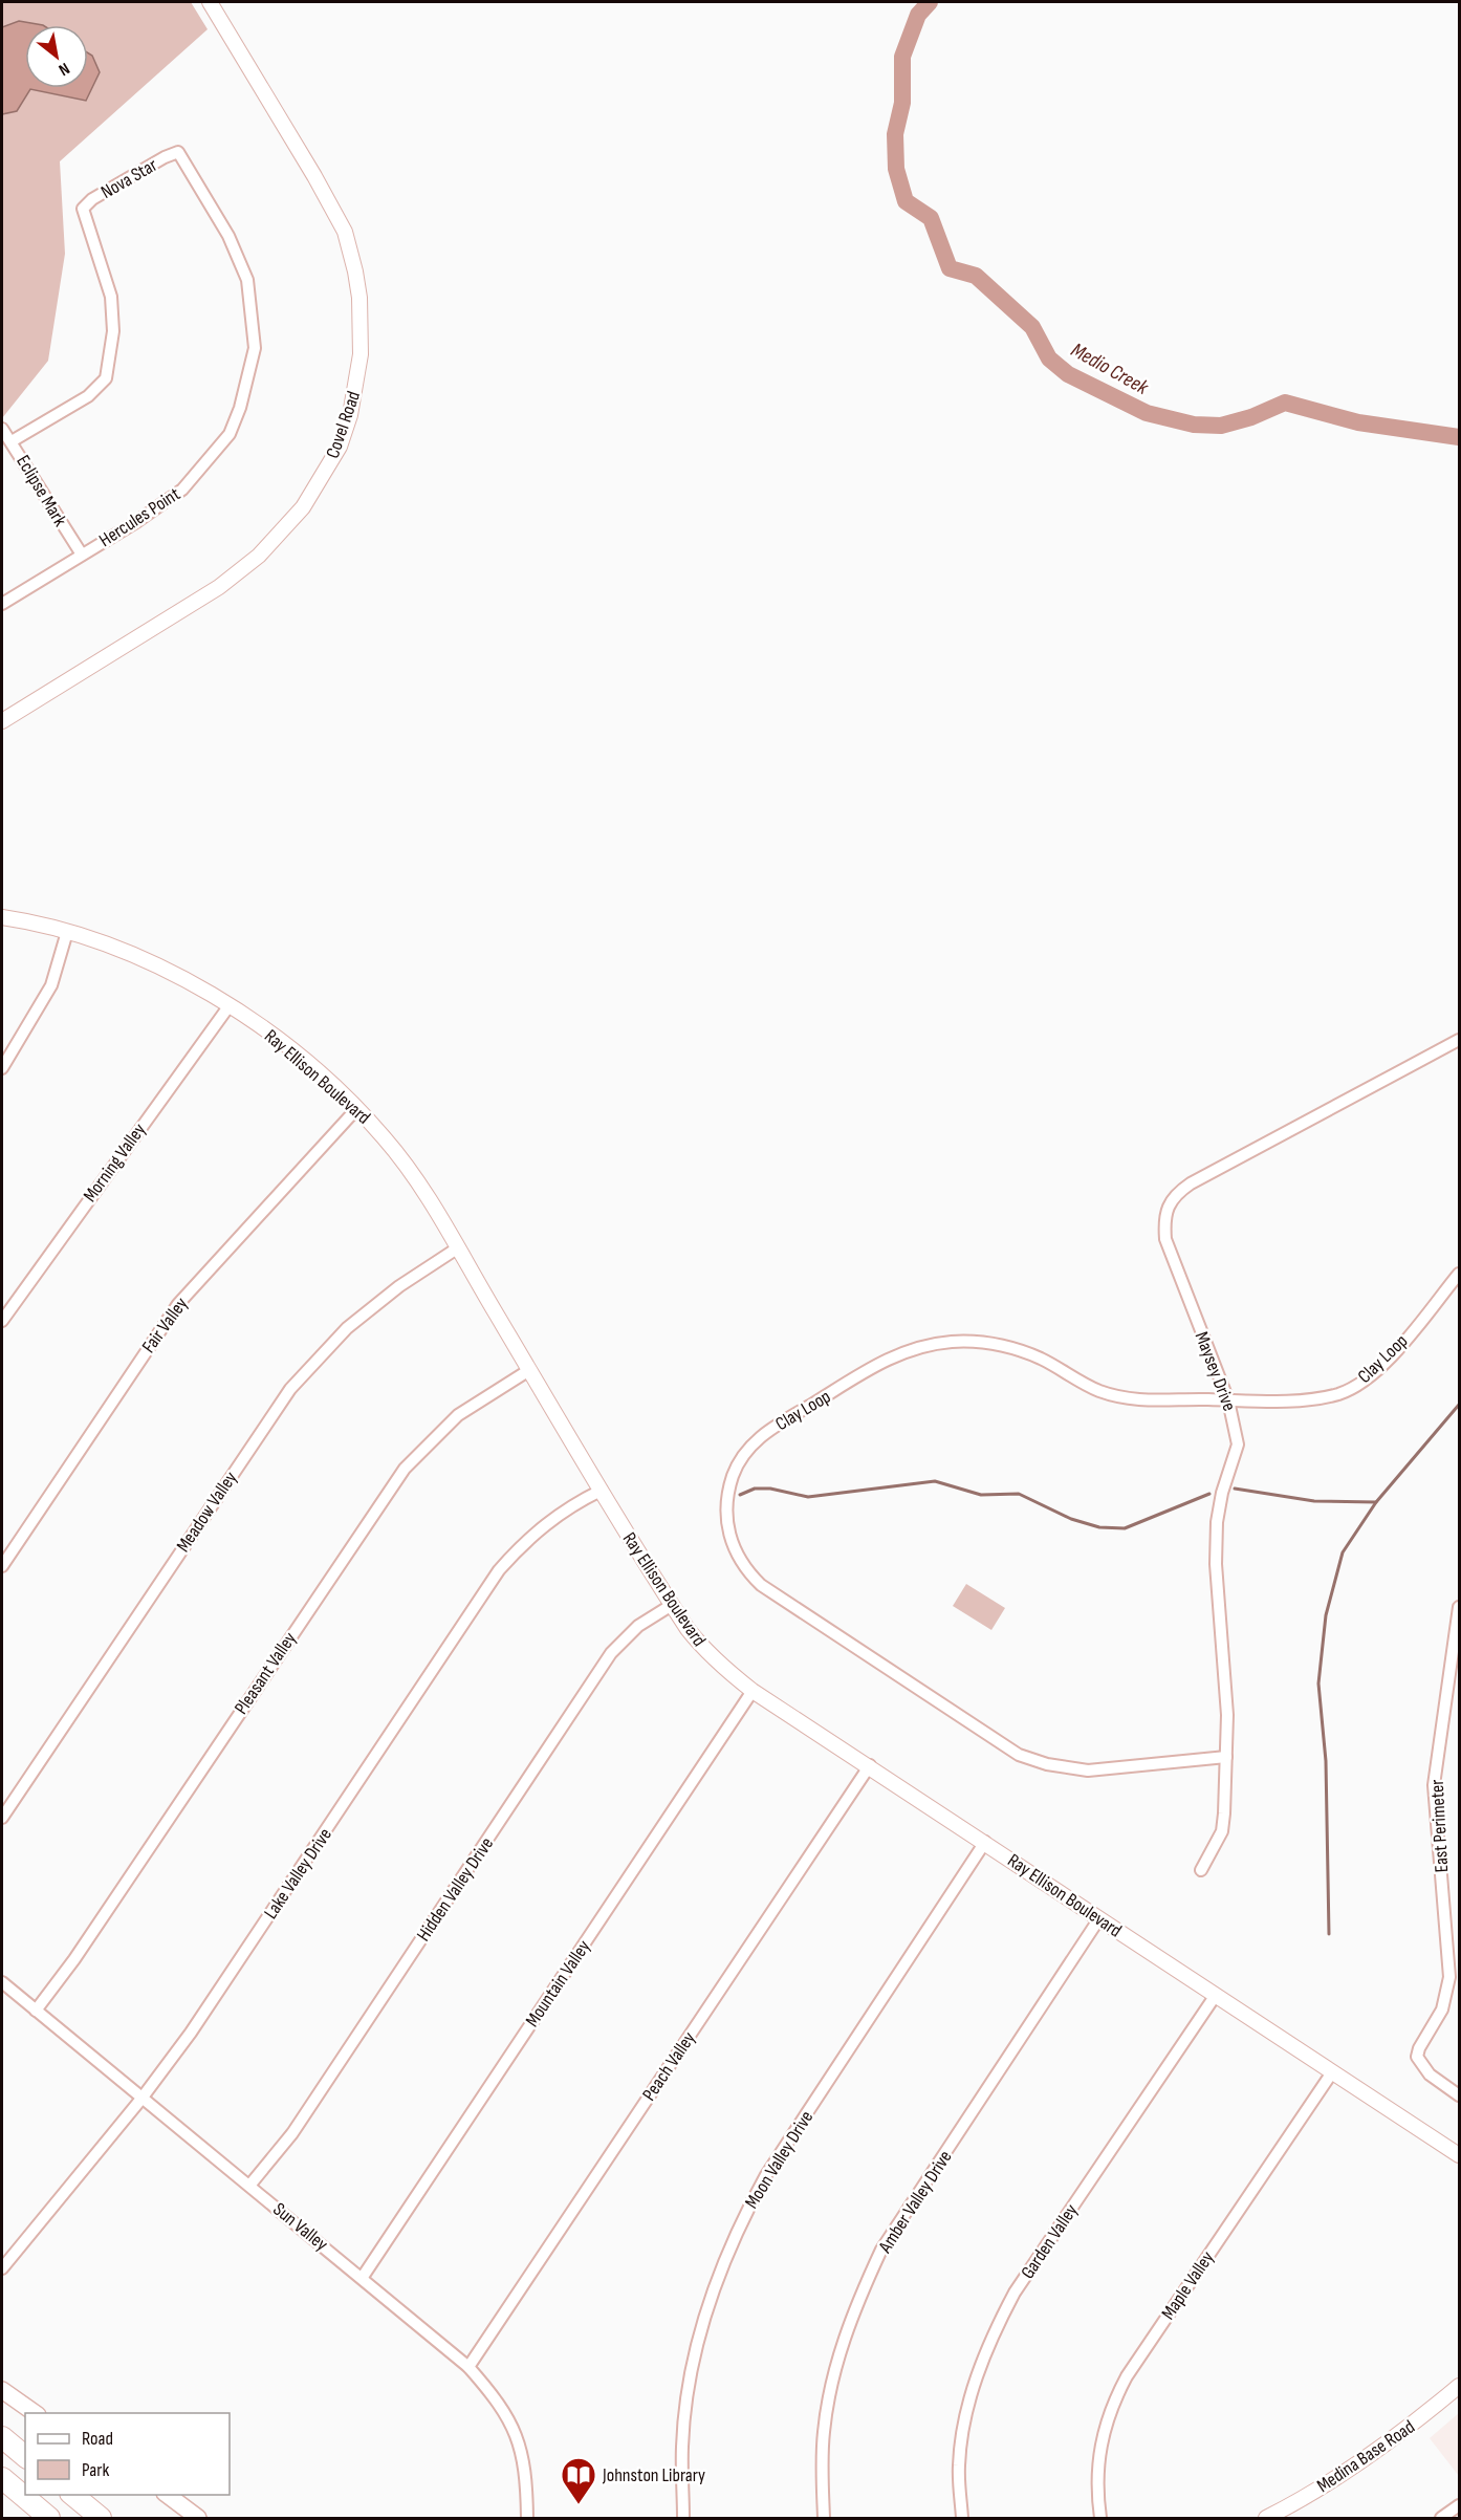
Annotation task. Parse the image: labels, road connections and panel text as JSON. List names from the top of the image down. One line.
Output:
{"streets":{"street":["Nova Star","Covel Road","Eclipse Mark","Hercules Point","Ray Ellison Boulevard","Morning Valley","Fair Valley","Clay Loop","Maysey Drive","Meadow Valley","Pleasant Valley","East Perimeter","Lake Valley Drive","Hidden Valley Drive","Mountain Valley","Peach Valley","Moon Valley Drive","Amber Valley Drive","Sun Valley","Garden Valley","Maple Valley","Medina Base Road"]},"crossings":[["Nova Star","Eclipse Mark"],["Nova Star","Hercules Point"],["Eclipse Mark","Hercules Point"],["Ray Ellison Boulevard","Morning Valley"],["Ray Ellison Boulevard","Fair Valley"],["Ray Ellison Boulevard","Meadow Valley"],["Ray Ellison Boulevard","Pleasant Valley"],["Ray Ellison Boulevard","Lake Valley Drive"],["Ray Ellison Boulevard","Hidden Valley Drive"],["Ray Ellison Boulevard","Mountain Valley"],["Ray Ellison Boulevard","Peach Valley"],["Ray Ellison Boulevard","Moon Valley Drive"],["Ray Ellison Boulevard","Amber Valley Drive"],["Ray Ellison Boulevard","Garden Valley"],["Ray Ellison Boulevard","Maple Valley"],["Clay Loop","Maysey Drive"],["Pleasant Valley","Sun Valley"],["Lake Valley Drive","Sun Valley"],["Hidden Valley Drive","Sun Valley"],["Mountain Valley","Sun Valley"],["Peach Valley","Sun Valley"]],"water":["Medio Creek"],"places":{"library":["Johnston Library"]},"legend":["Road","Park"],"north":"bottom right"}
